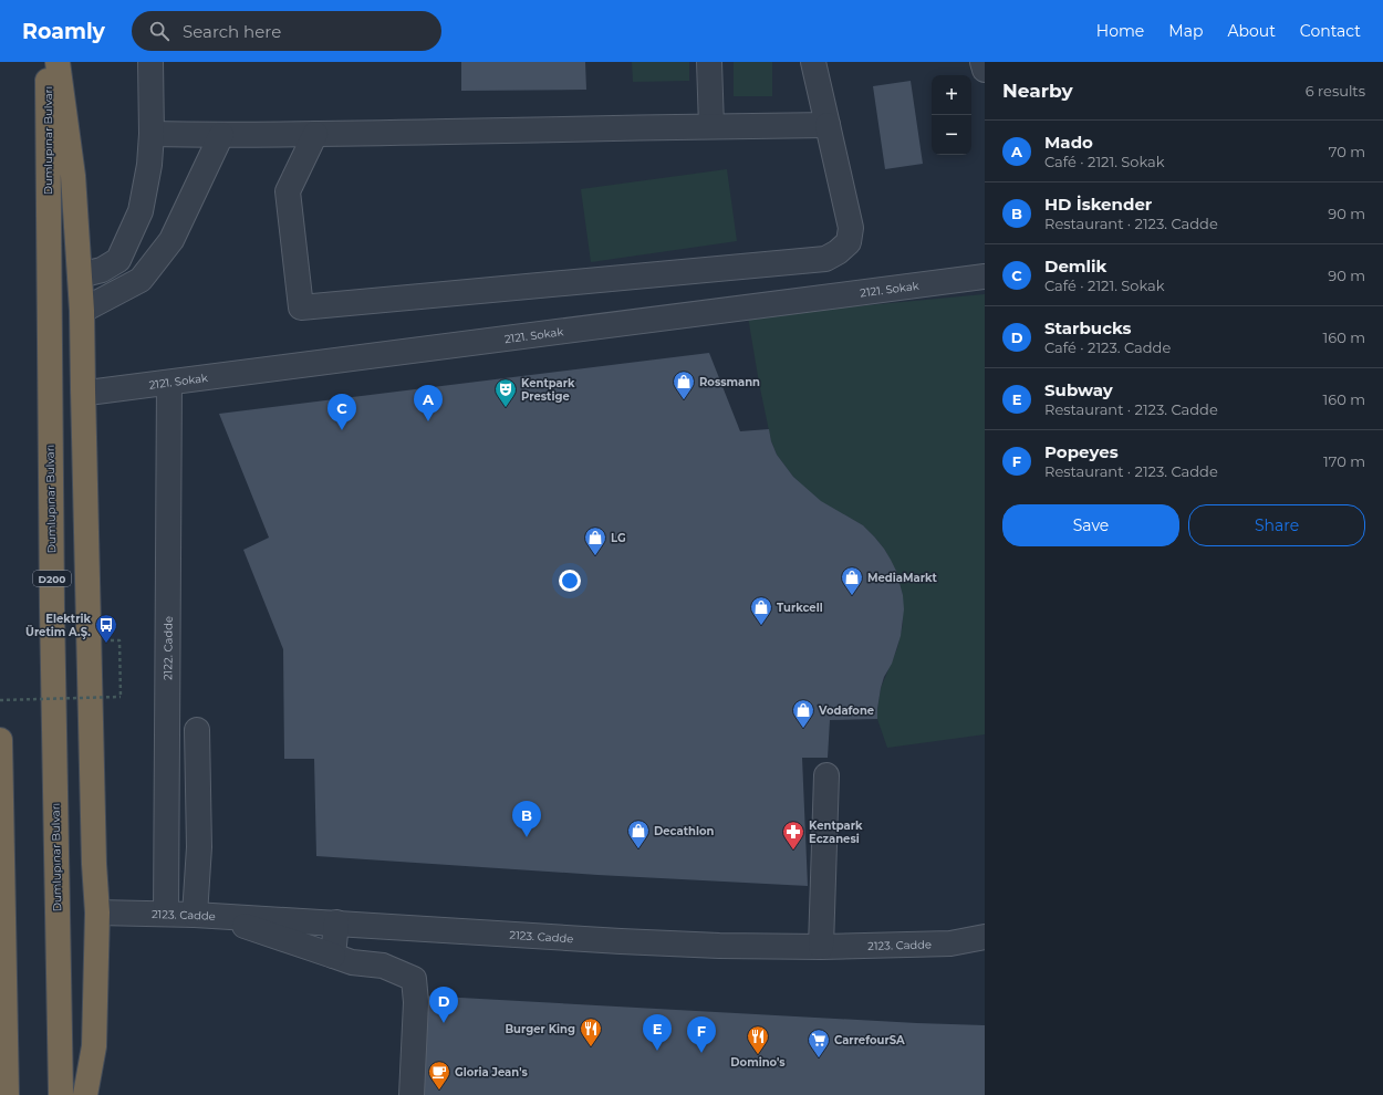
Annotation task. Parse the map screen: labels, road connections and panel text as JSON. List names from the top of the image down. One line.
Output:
{"streets":{"highway":["Dumlupınar Bulvarı","D200"],"street":["2121. Sokak","2122. Cadde","2123. Cadde"]},"crossings":[["2121. Sokak","2122. Cadde"],["2122. Cadde","2123. Cadde"]],"places":{"shop":["Rossmann","LG","MediaMarkt","Turkcell","Vodafone","Decathlon"],"theatre":["Kentpark Prestige"],"bus stop":["Elektrik Üretim A.Ş."],"pharmacy":["Kentpark Eczanesi"],"restaurant":["Burger King","Domino's"],"supermarket":["CarrefourSA"],"cafe":["Gloria Jean's"]},"page":{"header":"Roamly","search":"Search here","nav":["Home","Map","About","Contact"],"heading":["Nearby","6 results"],"map_buttons":["+","−"],"list":[{"mark":"A","name":"Mado","note":"Café · 2121. Sokak","value":"70 m"},{"mark":"B","name":"HD İskender","note":"Restaurant · 2123. Cadde","value":"90 m"},{"mark":"C","name":"Demlik","note":"Café · 2121. Sokak","value":"90 m"},{"mark":"D","name":"Starbucks","note":"Café · 2123. Cadde","value":"160 m"},{"mark":"E","name":"Subway","note":"Restaurant · 2123. Cadde","value":"160 m"},{"mark":"F","name":"Popeyes","note":"Restaurant · 2123. Cadde","value":"170 m"}],"pins":["A","C","B","D","E","F"],"buttons":["Save","Share"]}}
